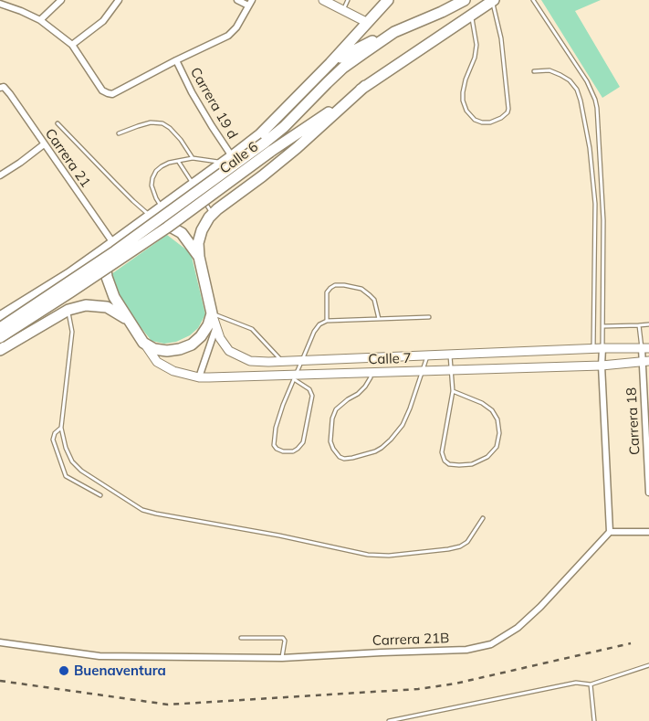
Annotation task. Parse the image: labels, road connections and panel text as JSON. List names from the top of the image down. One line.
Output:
{"streets":{"highway":["Calle 6"],"main road":["Calle 7"],"street":["Carrera 19 d","Carrera 21","Carrera 18","Carrera 21B"]},"crossings":[["Carrera 21","Calle 7"],["Calle 7","Carrera 18"]],"places":["Buenaventura"]}
